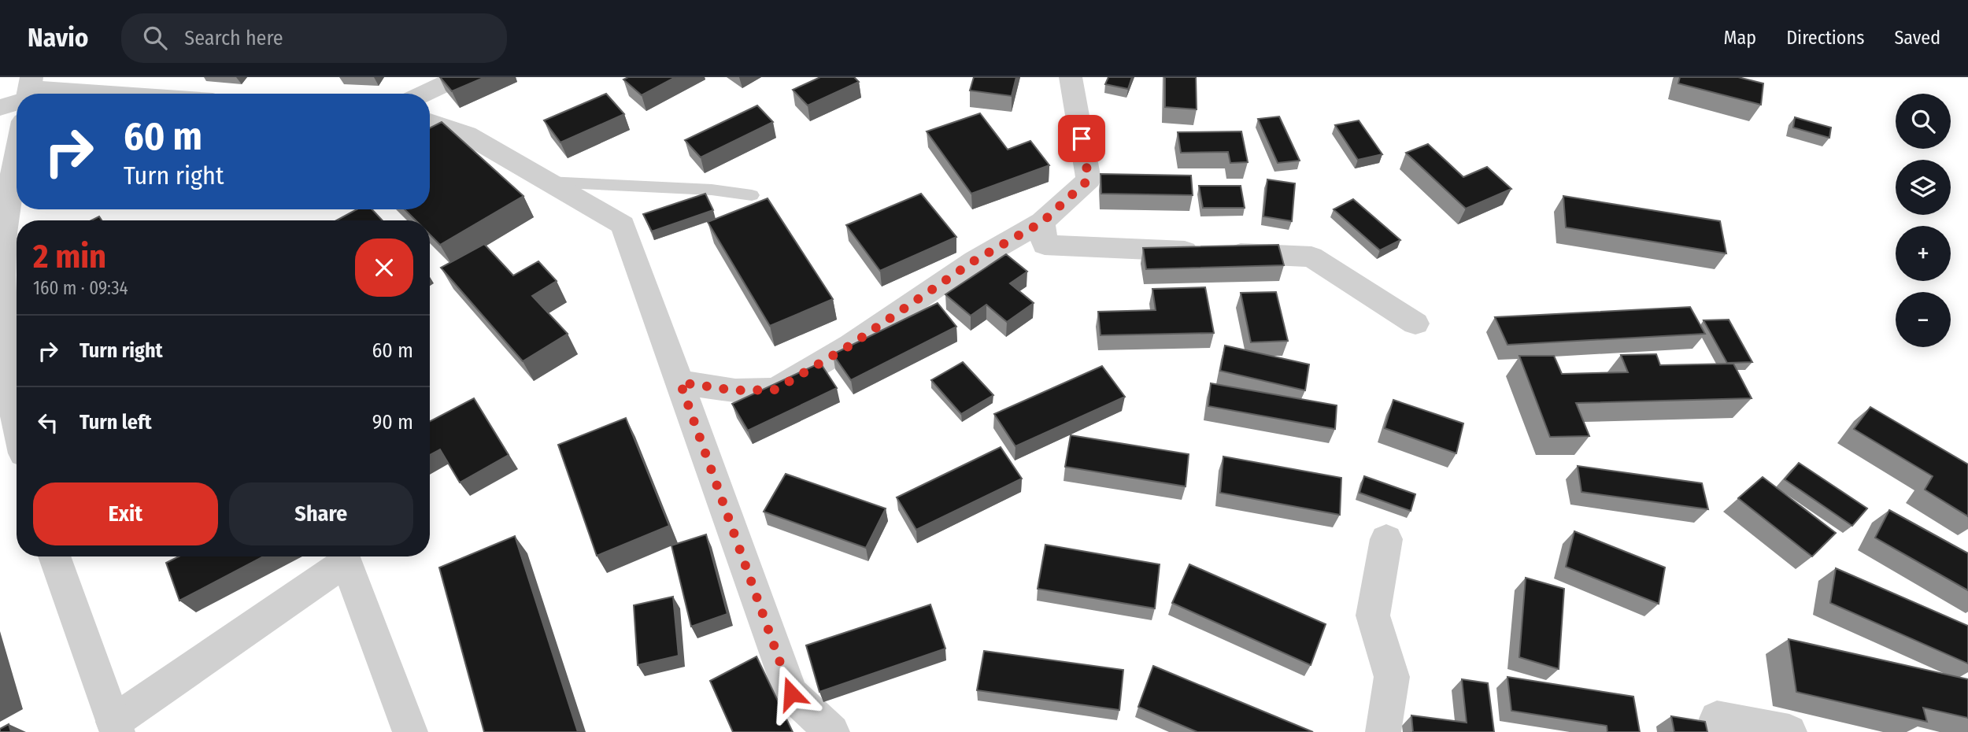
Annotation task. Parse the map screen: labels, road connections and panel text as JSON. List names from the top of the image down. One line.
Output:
{"page":{"header":"Navio","search":"Search here","nav":["Map","Directions","Saved"],"map_buttons":["+","−"],"turn":["60 m","Turn right"],"heading":["2 min","160 m · 09:34"],"list":[{"name":"Turn right","value":"60 m"},{"name":"Turn left","value":"90 m"}],"buttons":["Exit","Share"]}}
